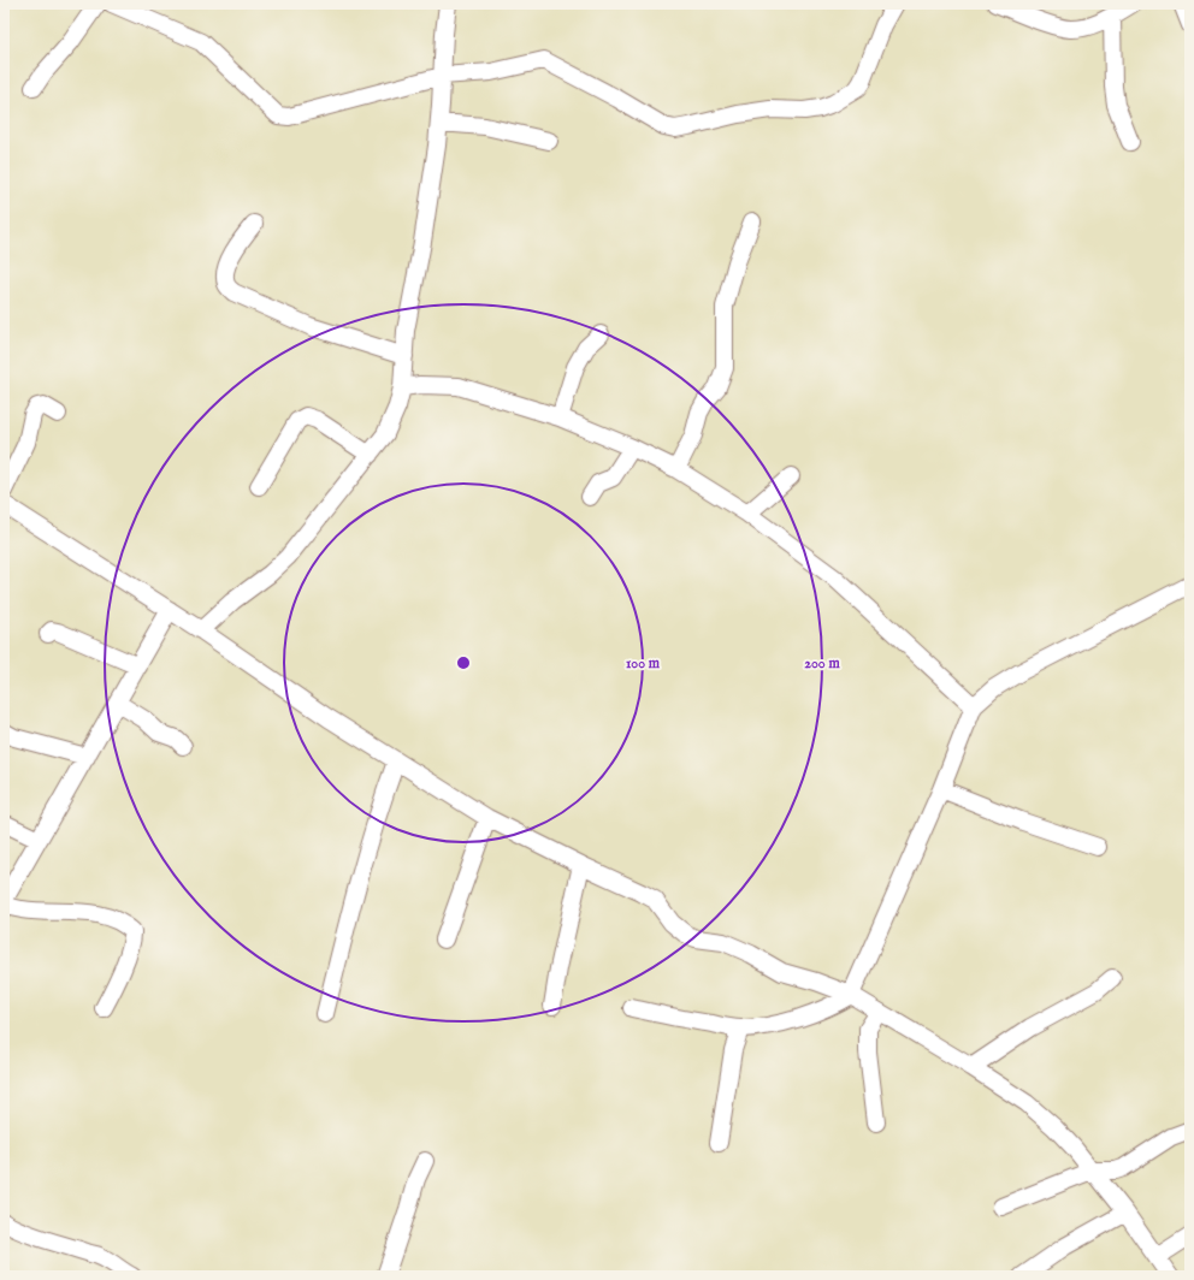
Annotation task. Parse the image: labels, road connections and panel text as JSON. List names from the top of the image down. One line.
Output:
{"rings":["100 m","200 m"]}
